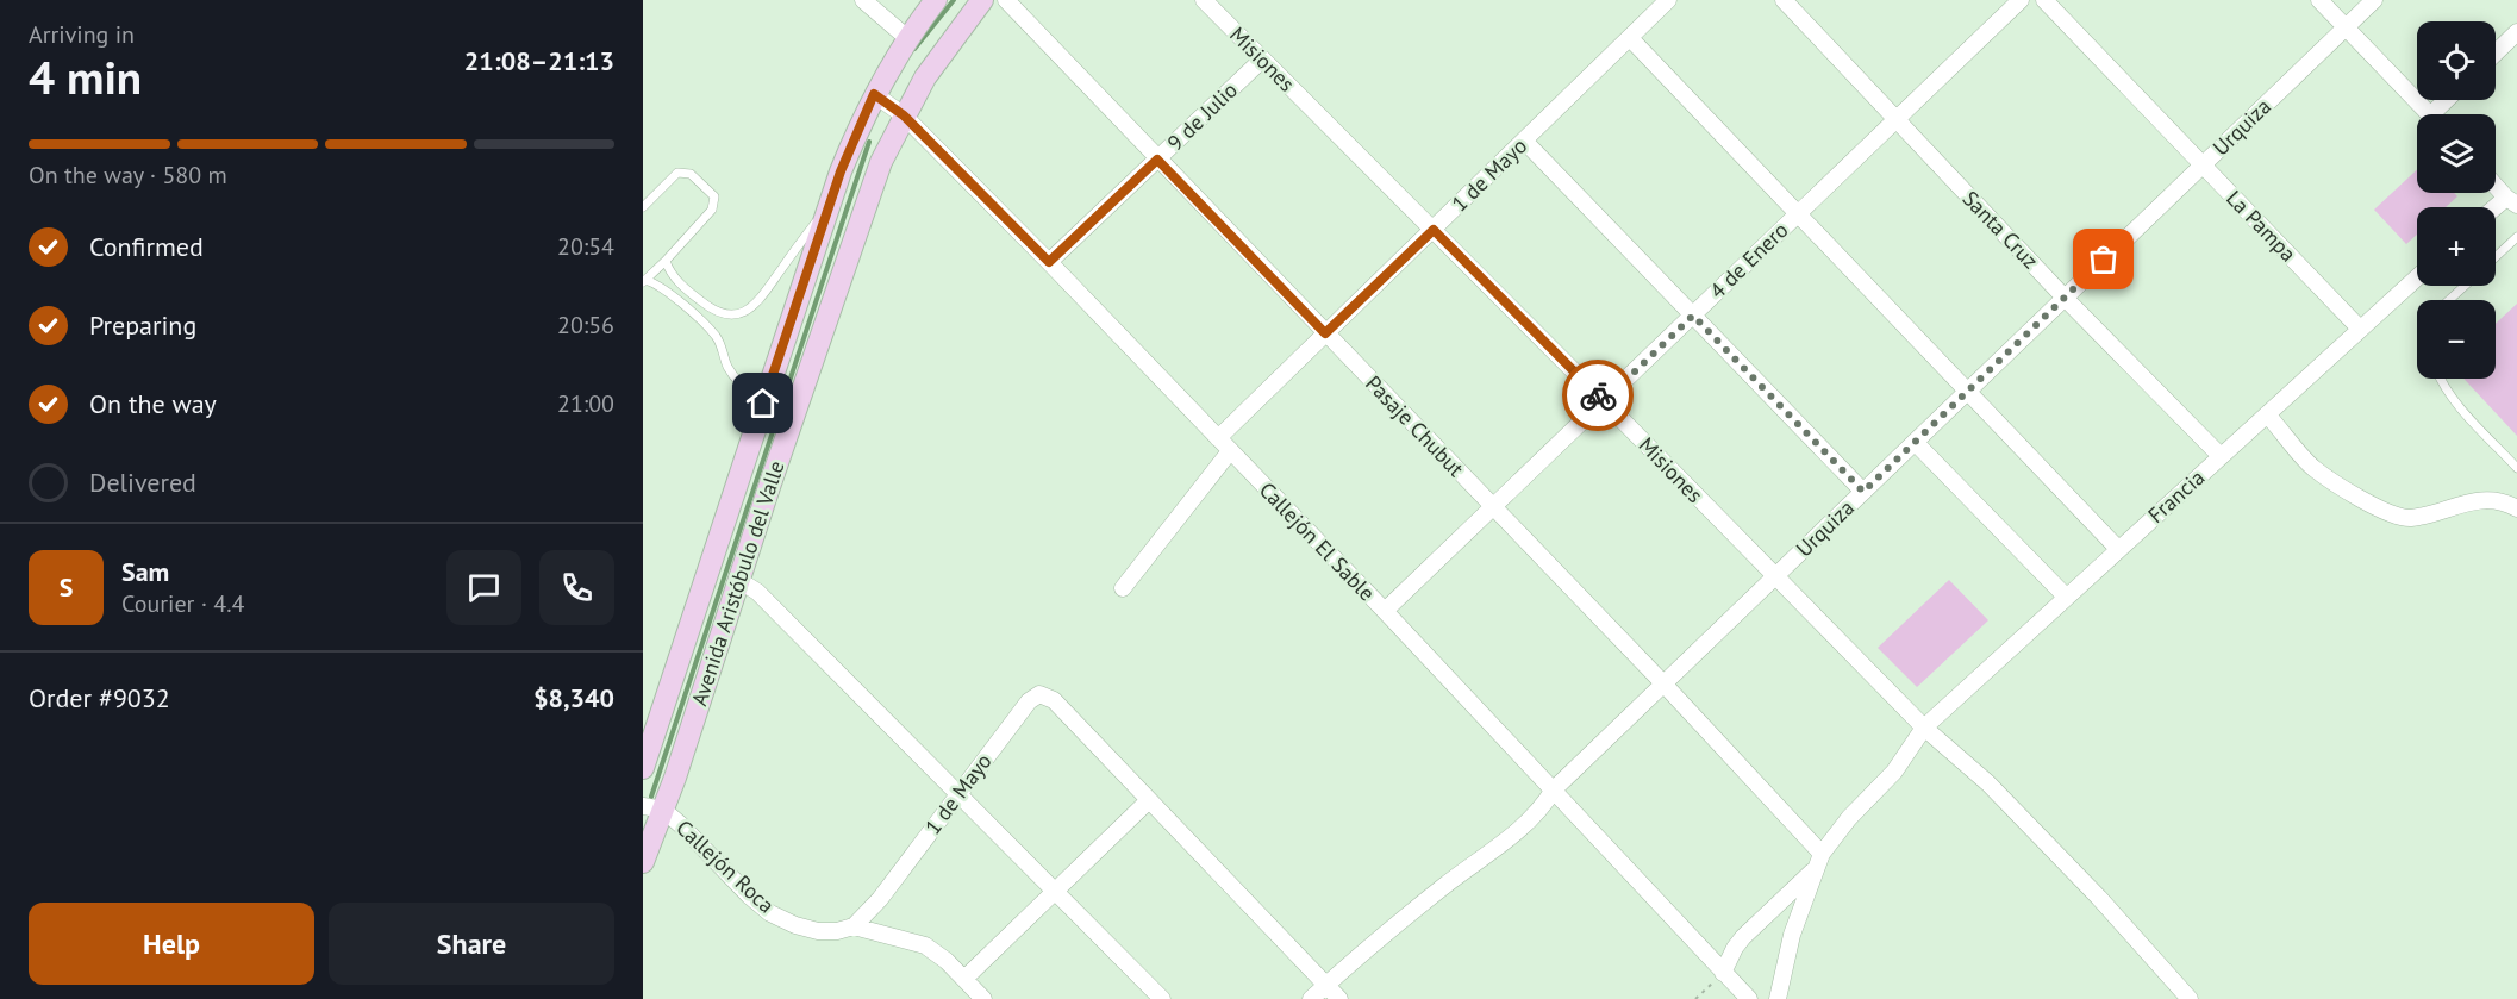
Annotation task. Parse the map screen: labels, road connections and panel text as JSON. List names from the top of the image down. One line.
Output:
{"streets":{"main road":["Avenida Aristóbulo del Valle"],"street":["Misiones","9 de Julio","Urquiza","1 de Mayo","La Pampa","Santa Cruz","4 de Enero","Pasaje Chubut","Francia","Callejón El Sable","Callejón Roca"]},"crossings":[["Misiones","9 de Julio"],["Misiones","Urquiza"],["Misiones","1 de Mayo"],["Misiones","4 de Enero"],["Misiones","Francia"],["9 de Julio","Pasaje Chubut"],["9 de Julio","Callejón El Sable"],["Urquiza","La Pampa"],["Urquiza","Santa Cruz"],["Urquiza","Pasaje Chubut"],["Urquiza","Callejón El Sable"],["1 de Mayo","Pasaje Chubut"],["1 de Mayo","Callejón El Sable"],["1 de Mayo","Callejón Roca"],["La Pampa","Francia"],["Santa Cruz","4 de Enero"],["Santa Cruz","Francia"],["4 de Enero","Pasaje Chubut"],["4 de Enero","Callejón El Sable"],["Pasaje Chubut","Francia"],["Callejón El Sable","Avenida Aristóbulo del Valle"],["Avenida Aristóbulo del Valle","Callejón Roca"]],"page":{"heading":["4 min","Arriving in","21:08–21:13"],"panel":["Sam","Courier · 4.4","Order #9032","$8,340"],"map_buttons":["+","−"],"bar":"On the way · 580 m","list":[["Confirmed","20:54"],["Preparing","20:56"],["On the way","21:00"],"Delivered"],"round":"S","buttons":["Help","Share"]}}
